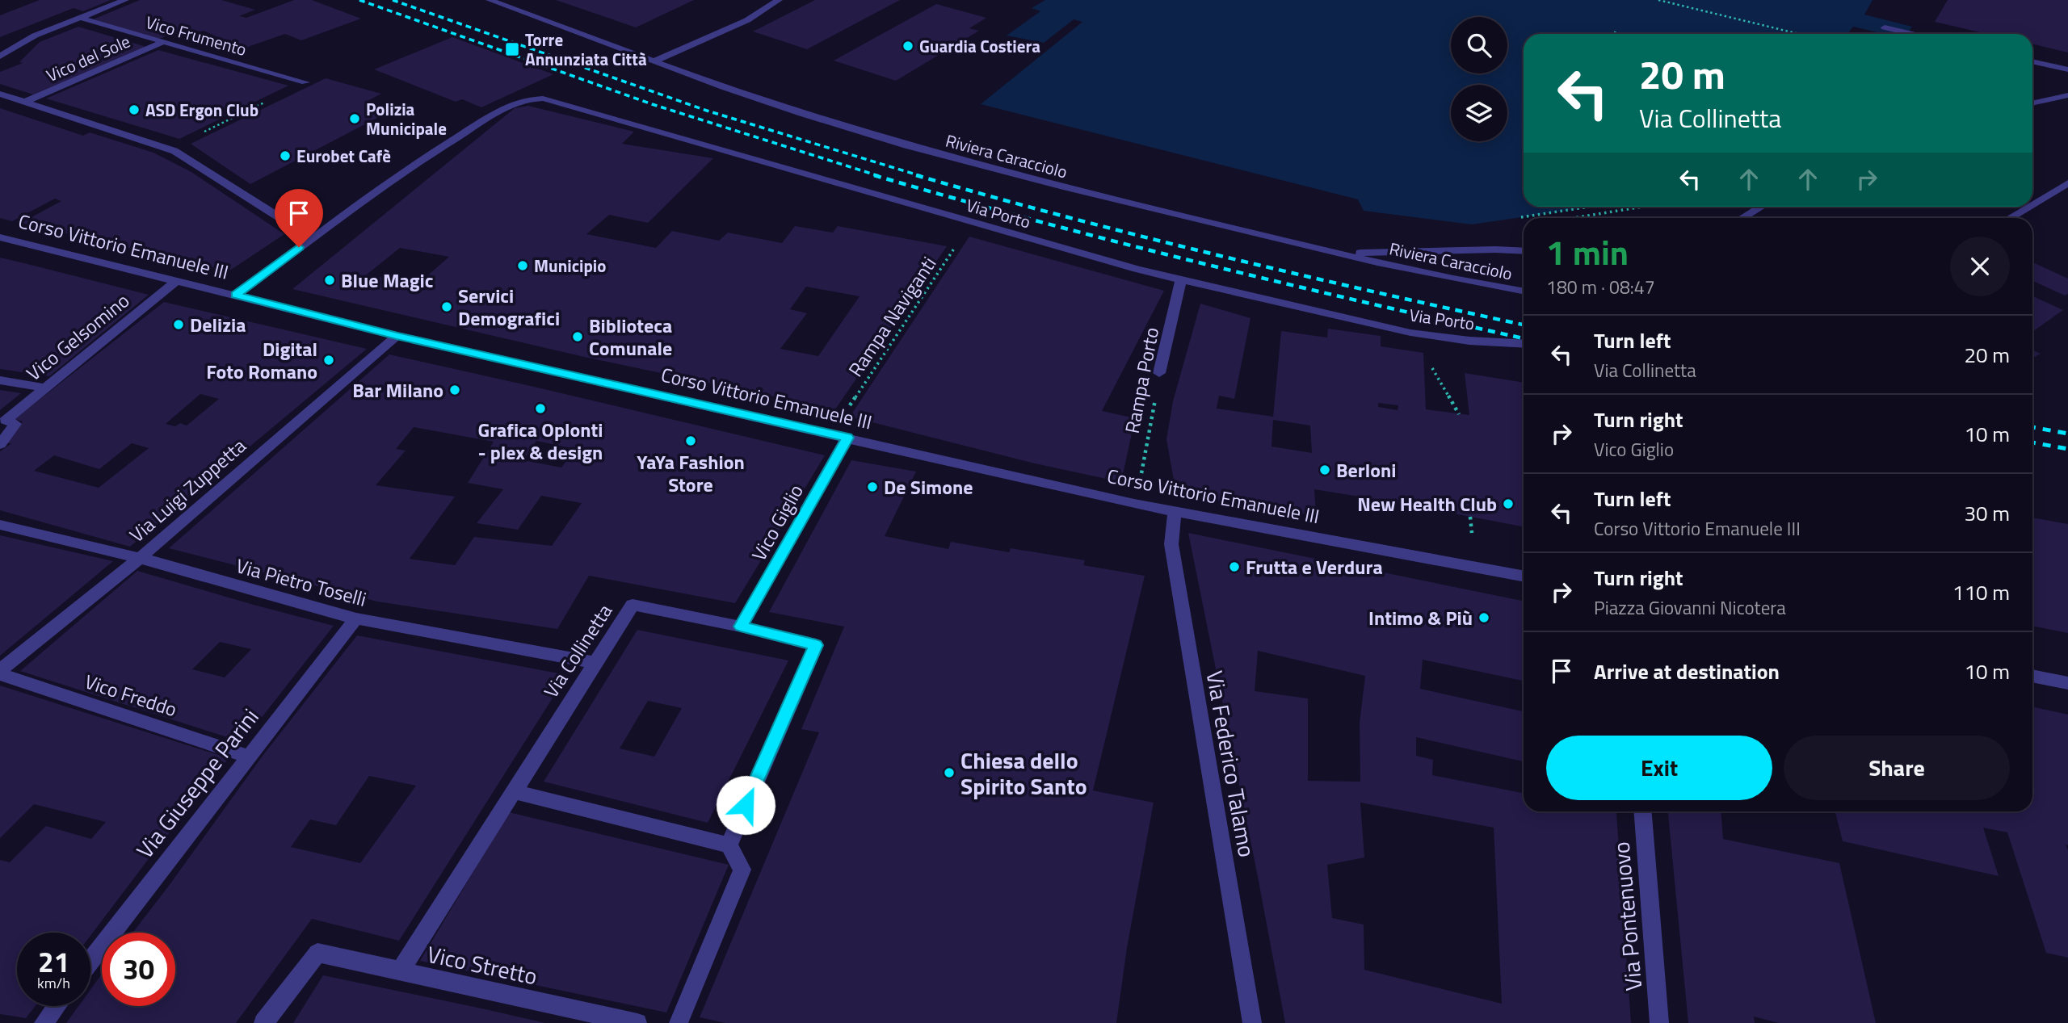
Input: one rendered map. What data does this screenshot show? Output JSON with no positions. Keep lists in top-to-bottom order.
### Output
{
  "streets": {
    "street": [
      "Vico Frumento",
      "Vico del Sole",
      "Riviera Caracciolo",
      "Via Porto",
      "Corso Vittorio Emanuele III",
      "Vico Gelsomino",
      "Rampa Porto",
      "Via Luigi Zuppetta",
      "Vico Giglio",
      "Via Pietro Toselli",
      "Via Collinetta",
      "Vico Freddo",
      "Via Federico Talamo",
      "Via Giuseppe Parini",
      "Via Pontenuovo",
      "Vico Stretto"
    ],
    "path": ["Rampa Naviganti"]
  },
  "crossings": [
    ["Vico Frumento", "Vico del Sole"],
    ["Via Porto", "Corso Vittorio Emanuele III"],
    ["Via Porto", "Rampa Porto"],
    ["Corso Vittorio Emanuele III", "Vico Gelsomino"],
    ["Corso Vittorio Emanuele III", "Via Luigi Zuppetta"],
    ["Corso Vittorio Emanuele III", "Vico Giglio"],
    ["Corso Vittorio Emanuele III", "Via Federico Talamo"],
    ["Via Luigi Zuppetta", "Via Pietro Toselli"],
    ["Via Luigi Zuppetta", "Vico Freddo"],
    ["Vico Giglio", "Via Collinetta"],
    ["Via Pietro Toselli", "Via Collinetta"],
    ["Via Pietro Toselli", "Via Giuseppe Parini"],
    ["Via Collinetta", "Vico Stretto"],
    ["Vico Freddo", "Via Giuseppe Parini"]
  ],
  "places": {
    "other": [
      "Guardia Costiera",
      "ASD Ergon Club",
      "Polizia Municipale",
      "Eurobet Cafè",
      "Municipio",
      "Blue Magic",
      "Servici Demografici",
      "Delizia",
      "Biblioteca Comunale",
      "Digital Foto Romano",
      "Bar Milano",
      "Grafica Oplonti - plex & design",
      "YaYa Fashion Store",
      "Berloni",
      "De Simone",
      "New Health Club",
      "Frutta e Verdura",
      "Intimo & Più",
      "Chiesa dello Spirito Santo"
    ],
    "transit": ["Torre Annunziata Città"]
  },
  "page": {
    "turn": ["20 m", "Via Collinetta"],
    "heading": ["1 min", "180 m · 08:47"],
    "list": [
      {
        "name": "Turn left",
        "note": "Via Collinetta",
        "value": "20 m"
      },
      {
        "name": "Turn right",
        "note": "Vico Giglio",
        "value": "10 m"
      },
      {
        "name": "Turn left",
        "note": "Corso Vittorio Emanuele III",
        "value": "30 m"
      },
      {
        "name": "Turn right",
        "note": "Piazza Giovanni Nicotera",
        "value": "110 m"
      },
      {
        "name": "Arrive at destination",
        "value": "10 m"
      }
    ],
    "buttons": ["Exit", "Share"],
    "speed": "21 km/h",
    "limit": "30"
  }
}
